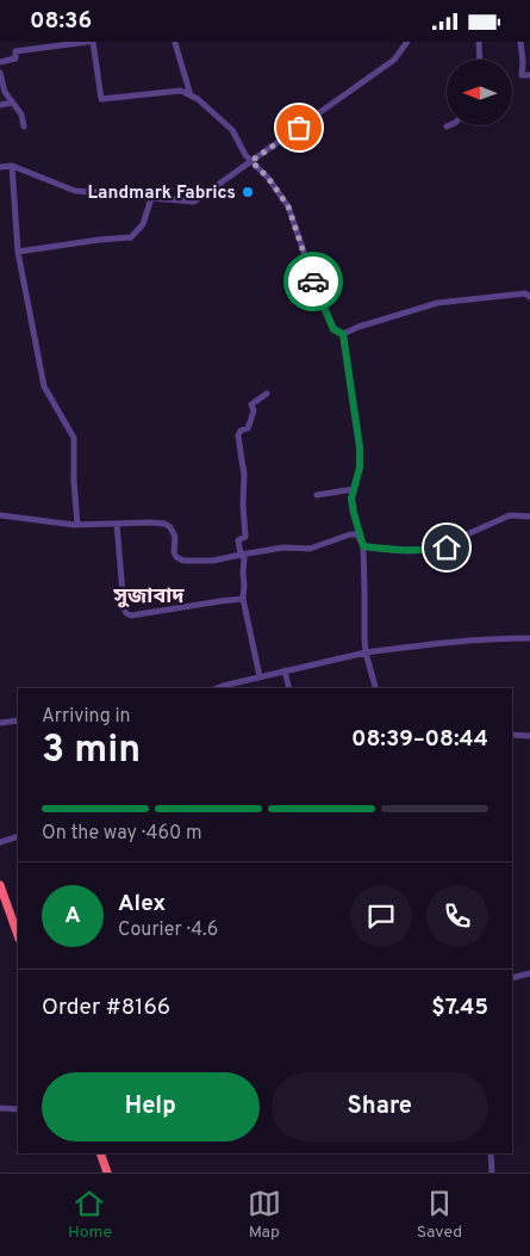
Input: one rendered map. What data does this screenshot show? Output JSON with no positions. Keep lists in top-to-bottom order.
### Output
{
  "districts": ["সুজাবাদ"],
  "places": ["Landmark Fabrics"],
  "north": "left",
  "page": {
    "status": "08:36",
    "heading": ["3 min", "Arriving in", "08:39–08:44"],
    "panel": [
      "Alex",
      "Courier · 4.6",
      "Order #8166",
      "$7.45"
    ],
    "bar": "On the way · 460 m",
    "round": "A",
    "buttons": ["Help", "Share"],
    "tabs": ["Home", "Map", "Saved"]
  }
}
